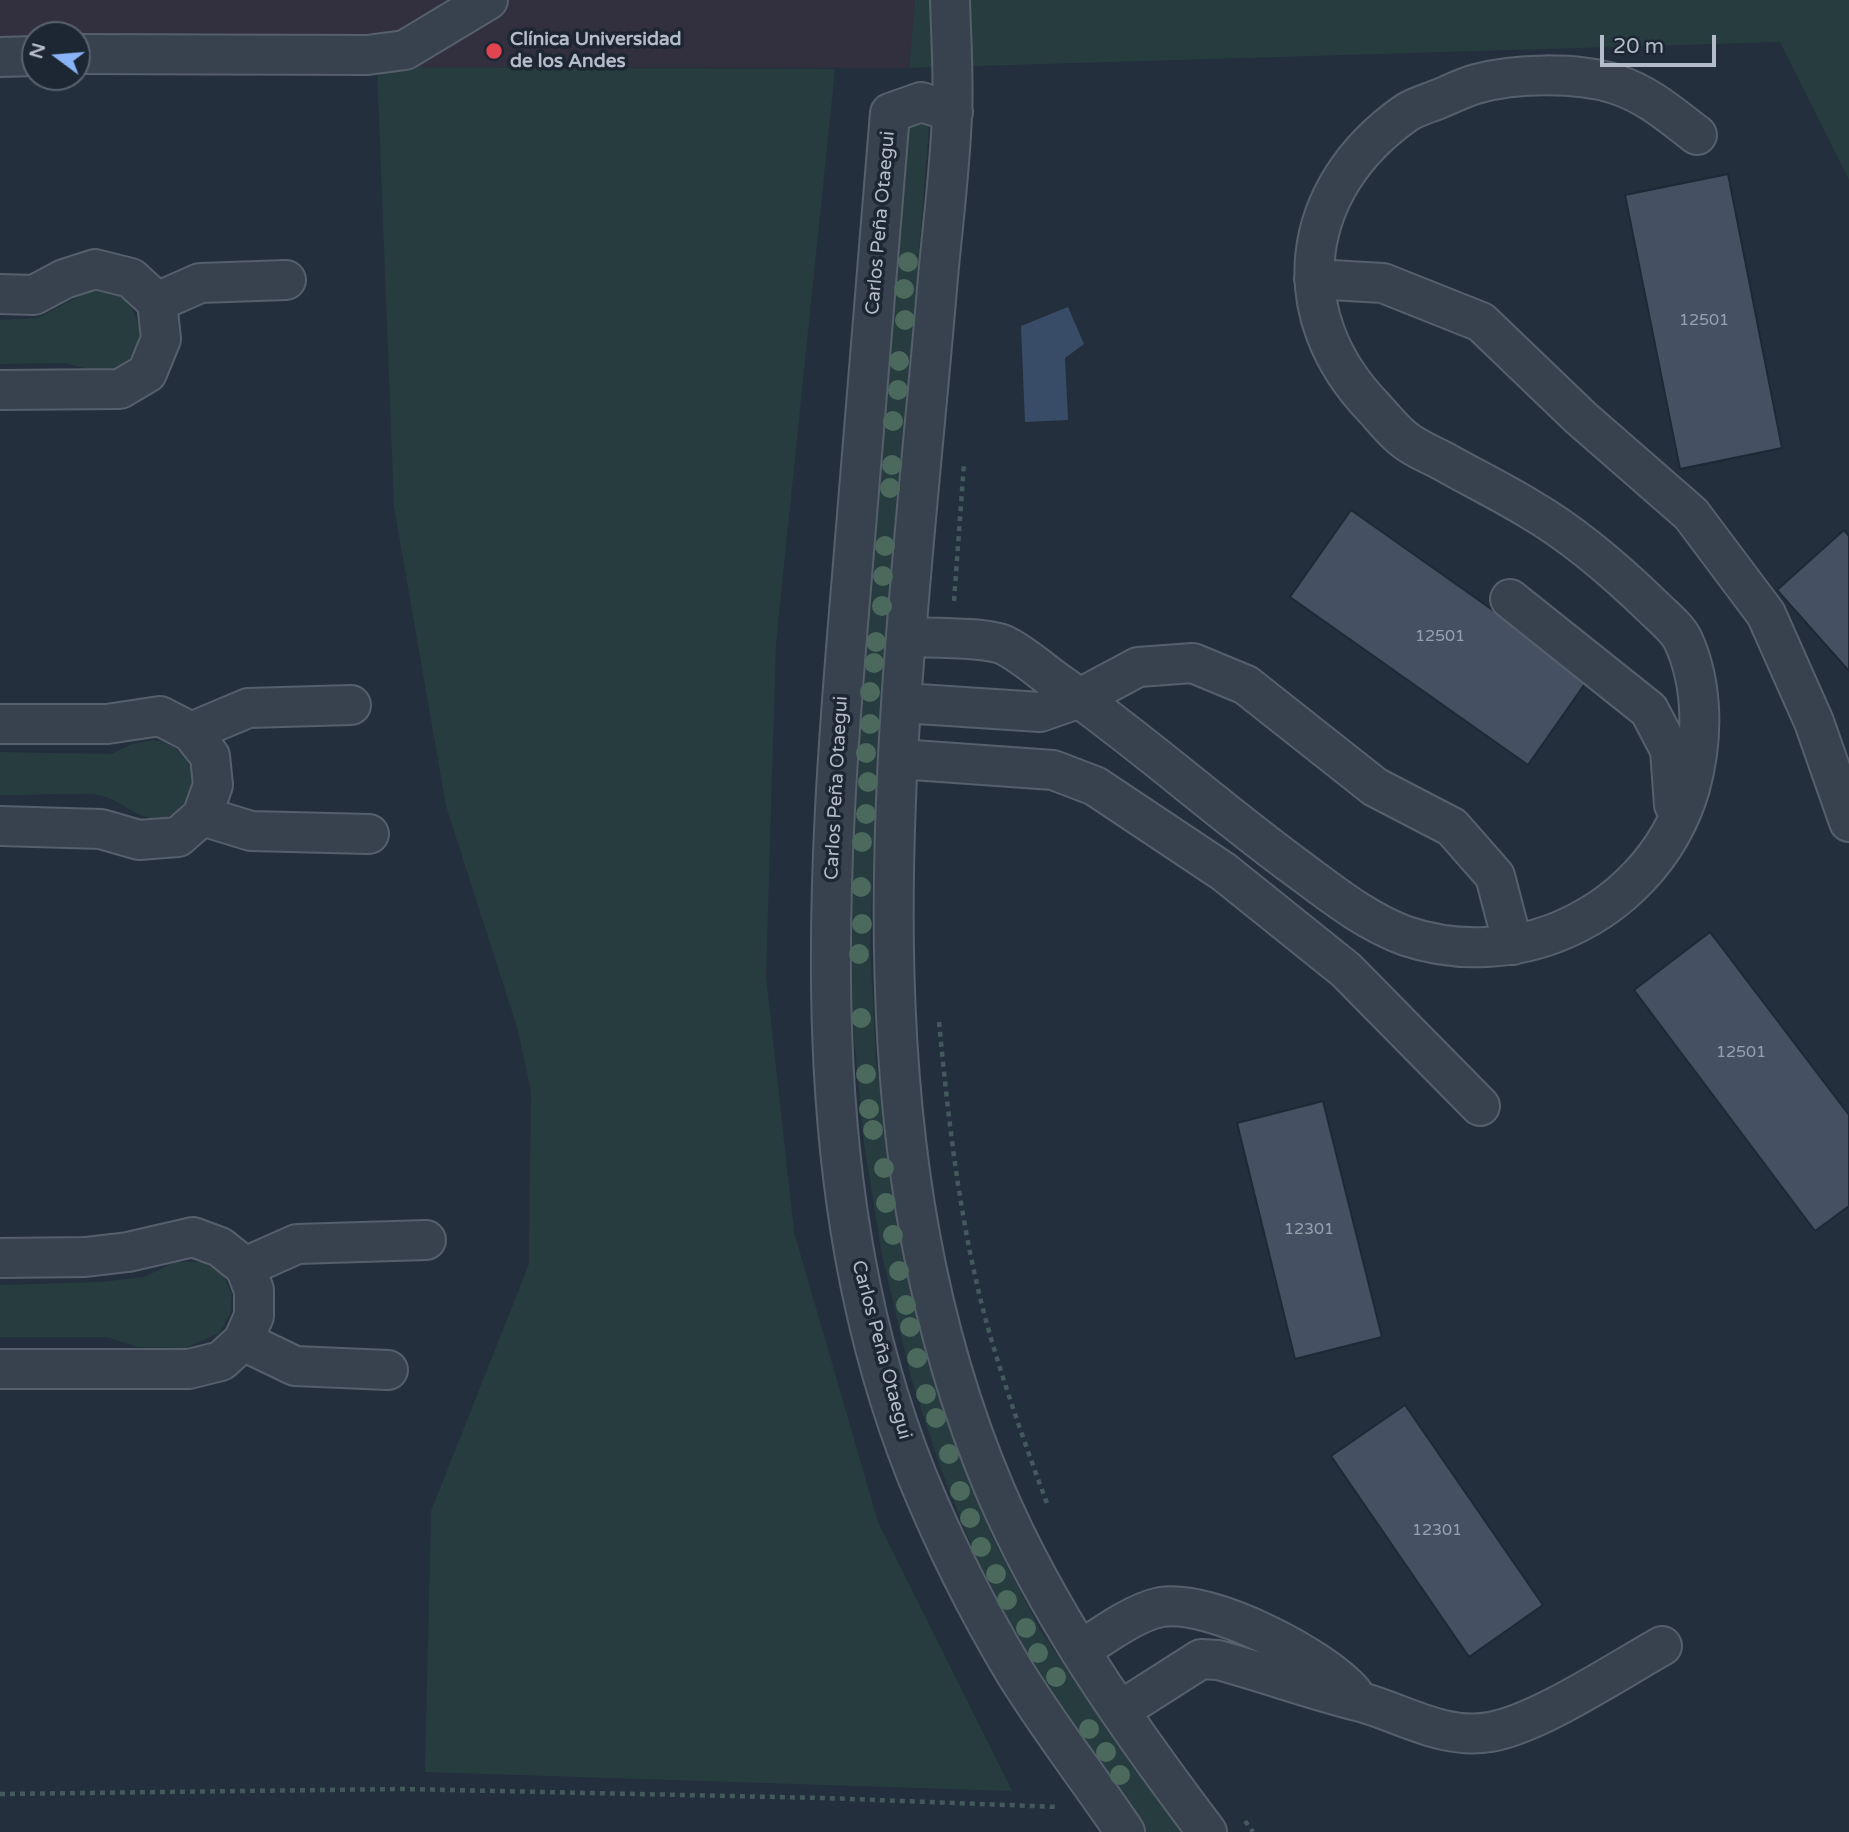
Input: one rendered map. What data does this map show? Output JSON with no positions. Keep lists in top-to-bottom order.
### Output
{
  "streets": {
    "street": ["Carlos Peña Otaegui"]
  },
  "places": ["Clínica Universidad de los Andes"],
  "house_numbers": [
    "12501",
    "12501",
    "12501",
    "12301",
    "12301"
  ],
  "scale_bar": "20 m",
  "north": "left"
}
